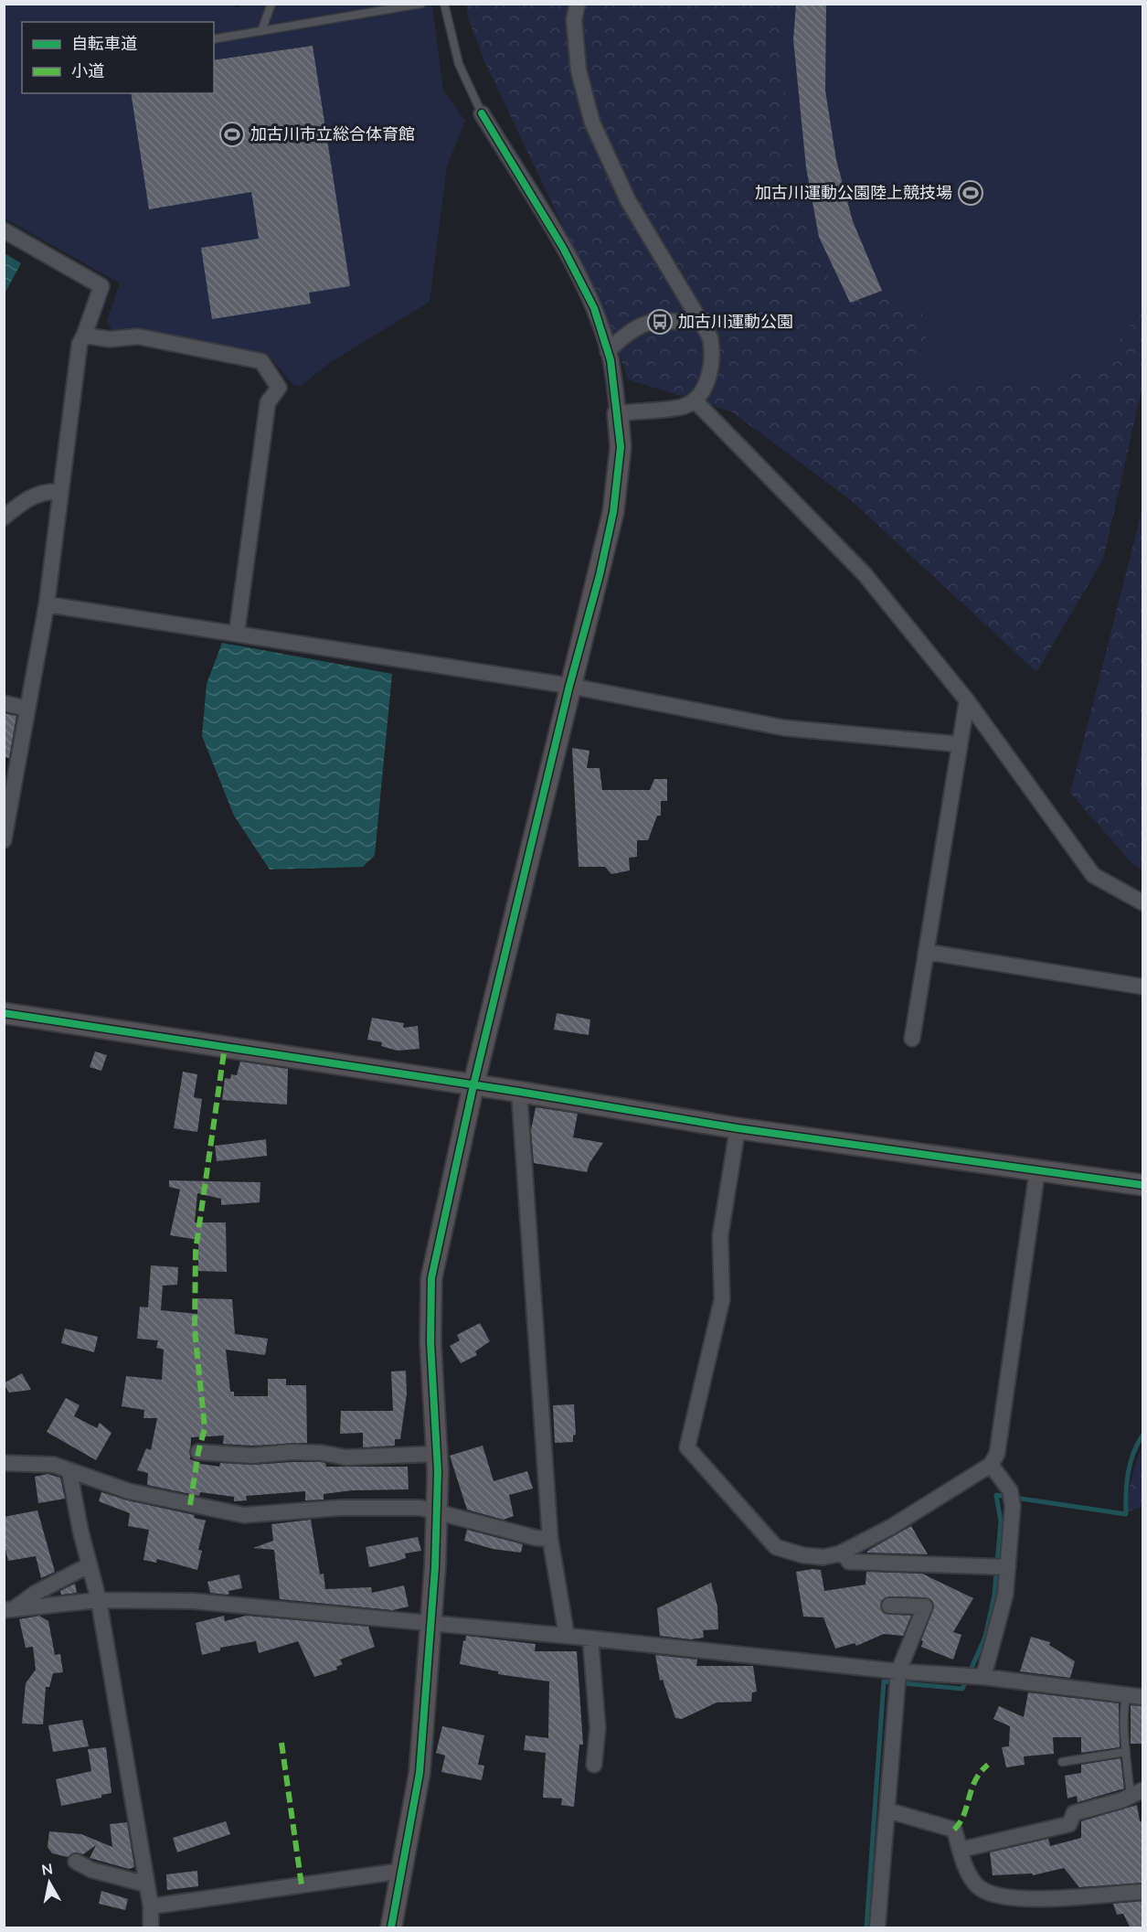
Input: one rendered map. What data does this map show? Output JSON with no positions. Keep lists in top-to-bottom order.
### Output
{
  "places": {
    "sports": ["加古川市立総合体育館", "加古川運動公園陸上競技場"],
    "bus stop": ["加古川運動公園"]
  },
  "legend": ["自転車道", "小道"],
  "north": "top"
}
